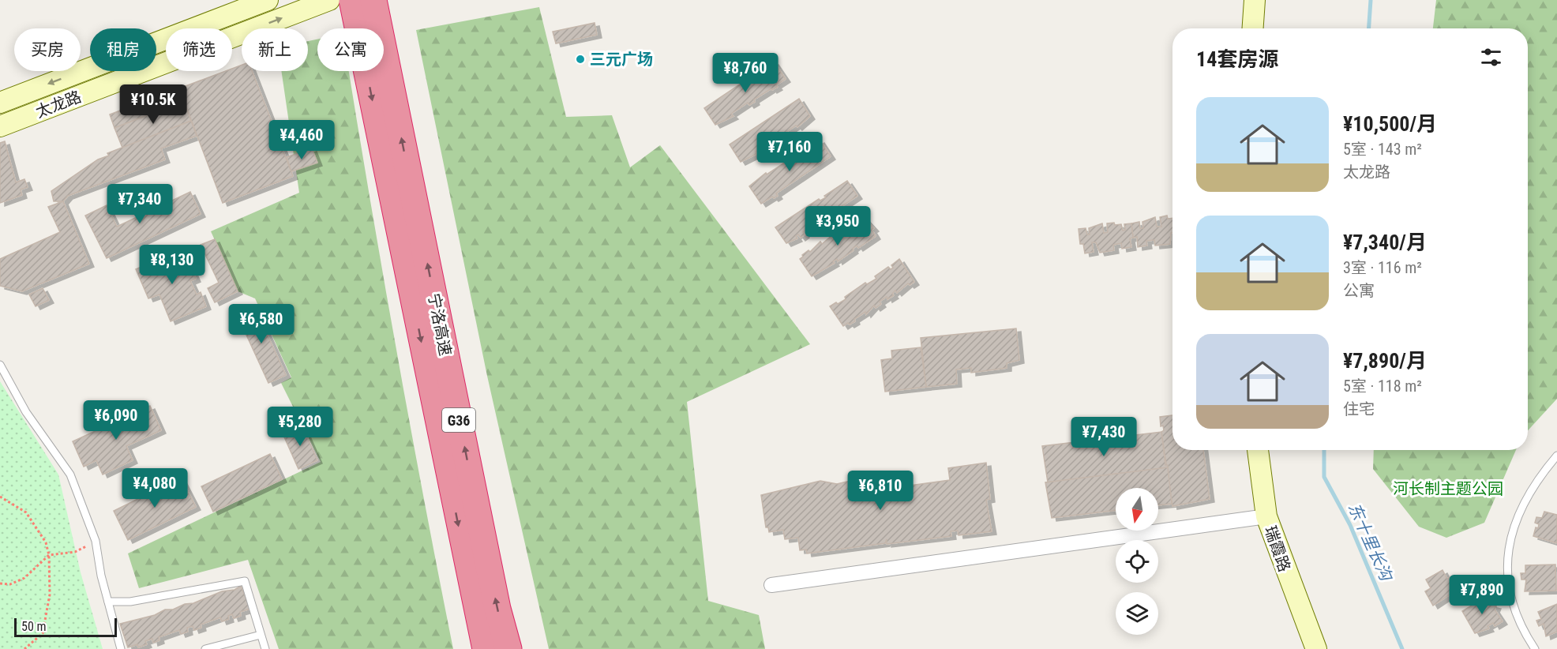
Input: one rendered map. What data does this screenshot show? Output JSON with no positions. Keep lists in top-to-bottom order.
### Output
{
  "streets": {
    "highway": ["宁洛高速", "G36"],
    "main road": ["太龙路", "瑞霞路"]
  },
  "water": ["东十里长沟"],
  "parks": ["河长制主题公园"],
  "places": ["三元广场"],
  "scale_bar": "50 m",
  "north": "bottom",
  "page": {
    "chip": [
      "买房",
      "租房",
      "筛选",
      "新上",
      "公寓"
    ],
    "heading": "14套房源",
    "price": [
      "¥8,760",
      "¥10.5K",
      "¥4,460",
      "¥7,160",
      "¥7,340",
      "¥3,950",
      "¥8,130",
      "¥6,580",
      "¥6,090",
      "¥5,280",
      "¥7,430",
      "¥4,080",
      "¥6,810",
      "¥7,890"
    ],
    "list": [
      {
        "name": "¥10,500/月",
        "note": "5室 · 143 m² · 太龙路"
      },
      {
        "name": "¥7,340/月",
        "note": "3室 · 116 m² · 公寓"
      },
      {
        "name": "¥7,890/月",
        "note": "5室 · 118 m² · 住宅"
      }
    ],
    "scale": "50 m"
  }
}
